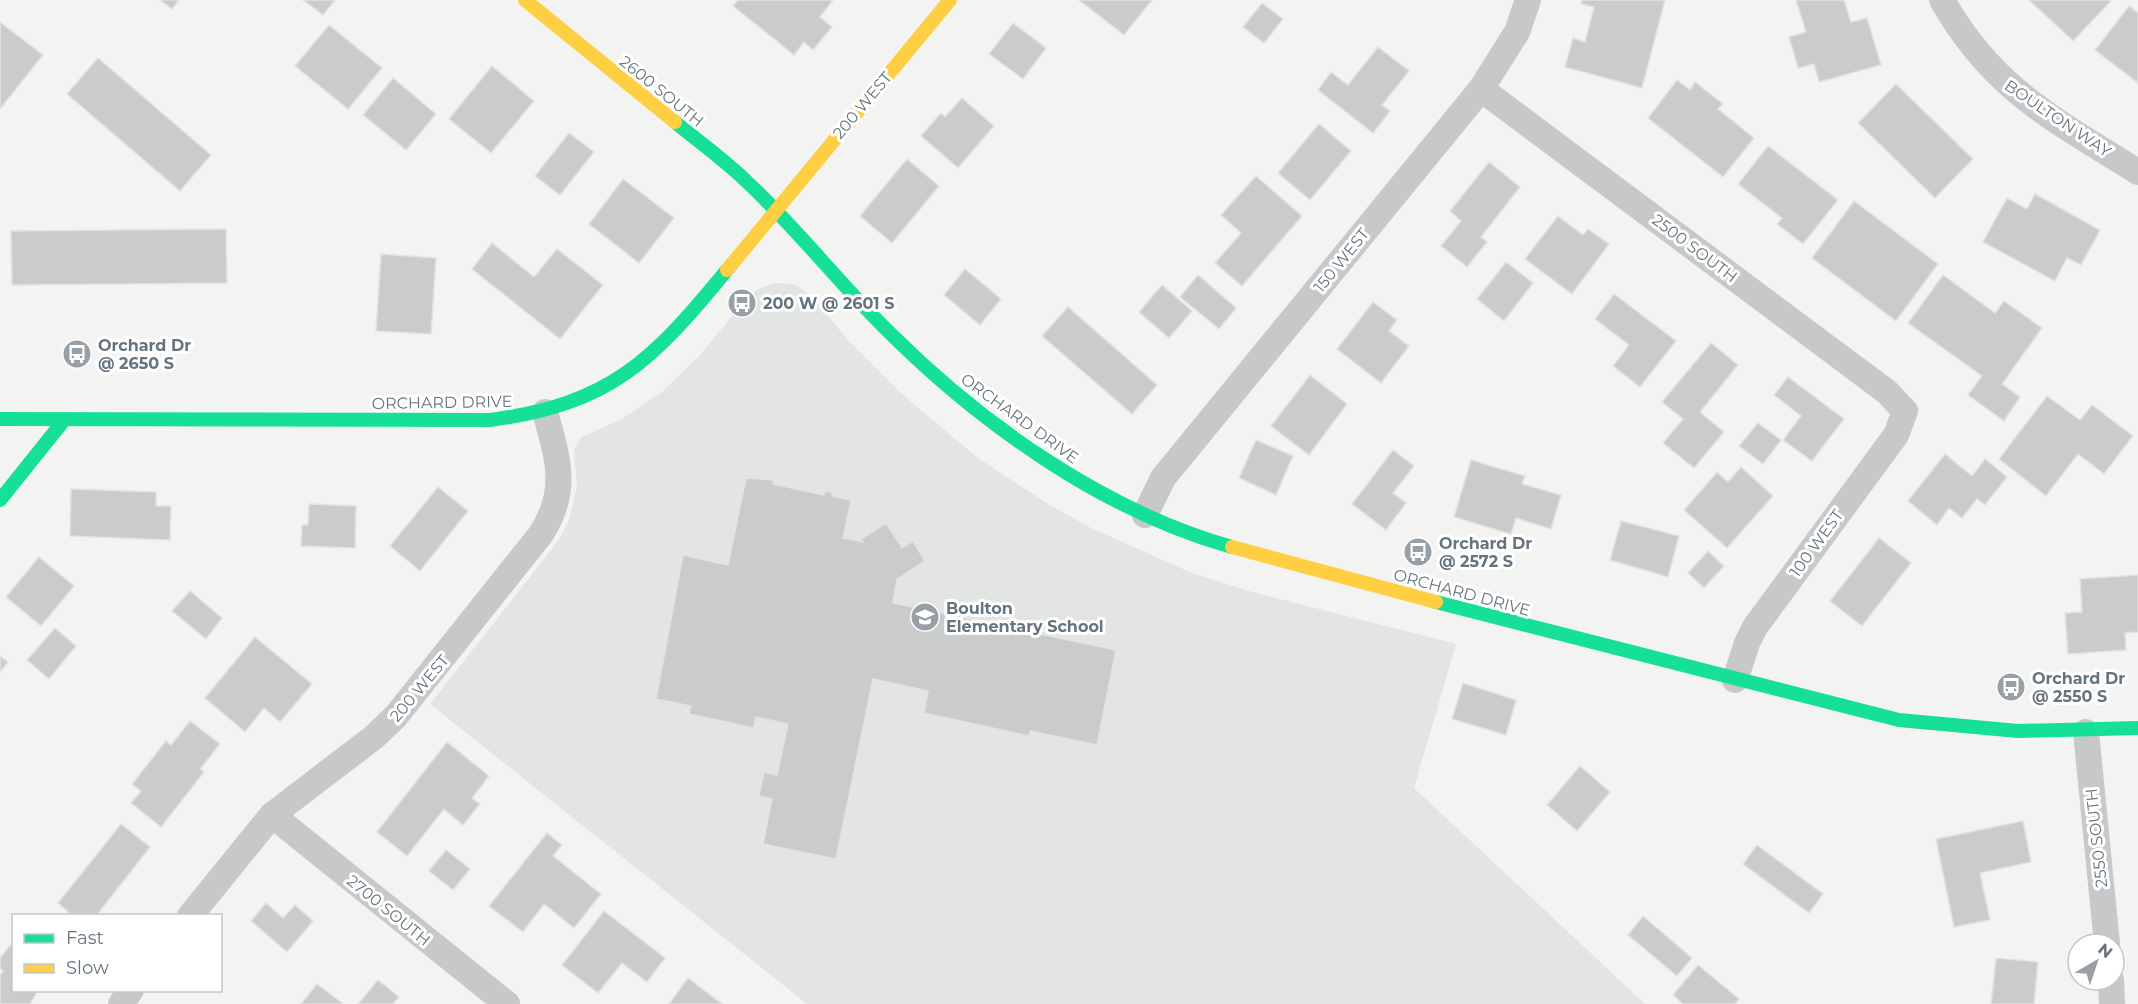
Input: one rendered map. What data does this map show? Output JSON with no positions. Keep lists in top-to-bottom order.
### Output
{
  "streets": {
    "main road": ["2600 SOUTH", "200 WEST", "ORCHARD DRIVE"],
    "street": [
      "BOULTON WAY",
      "2500 SOUTH",
      "150 WEST",
      "100 WEST",
      "2550 SOUTH",
      "2700 SOUTH"
    ]
  },
  "crossings": [
    ["2600 SOUTH", "200 WEST"],
    ["2600 SOUTH", "ORCHARD DRIVE"],
    ["200 WEST", "ORCHARD DRIVE"],
    ["200 WEST", "2700 SOUTH"],
    ["2500 SOUTH", "150 WEST"],
    ["2500 SOUTH", "100 WEST"],
    ["150 WEST", "ORCHARD DRIVE"],
    ["ORCHARD DRIVE", "100 WEST"],
    ["ORCHARD DRIVE", "2550 SOUTH"]
  ],
  "places": {
    "bus stop": [
      "200 W @ 2601 S",
      "Orchard Dr @ 2650 S",
      "Orchard Dr @ 2572 S",
      "Orchard Dr @ 2550 S"
    ],
    "school or university": ["Boulton Elementary School"]
  },
  "legend": ["Fast", "Slow"],
  "north": "top right"
}
